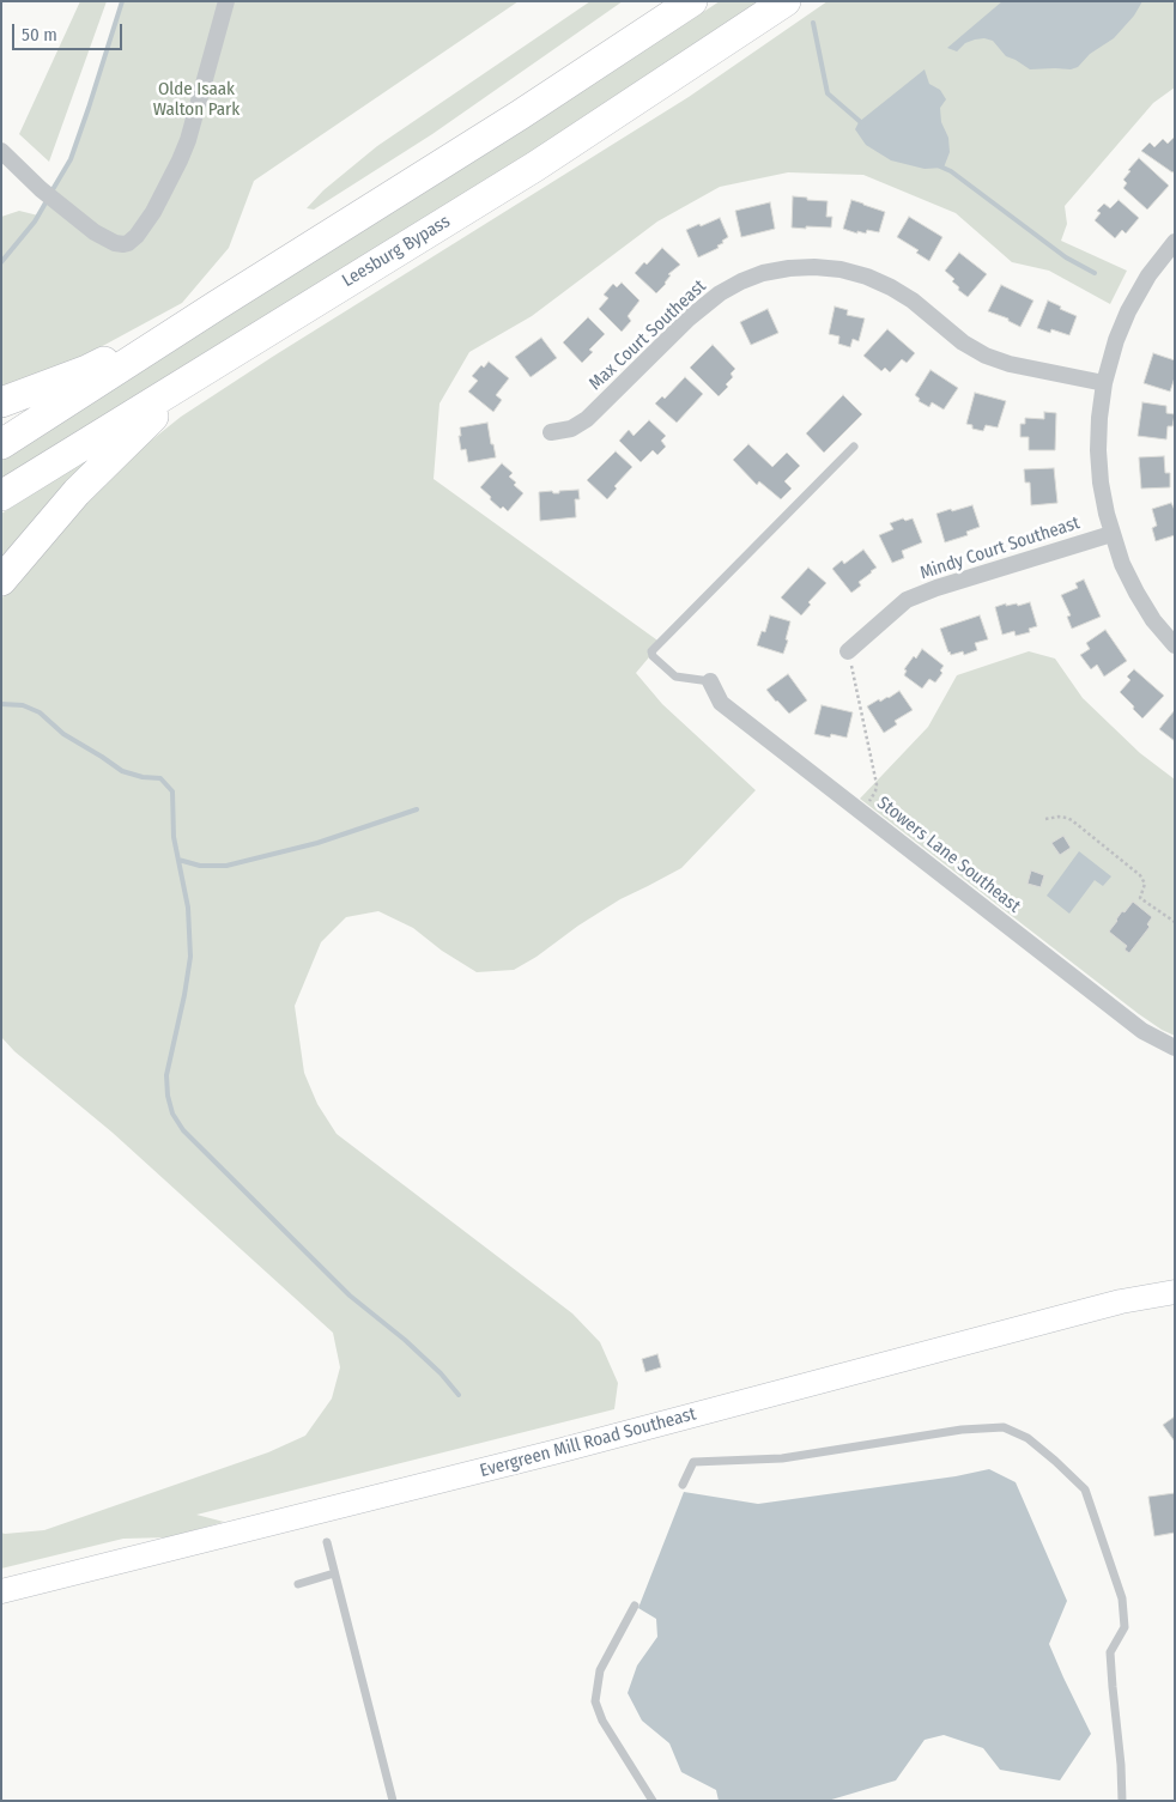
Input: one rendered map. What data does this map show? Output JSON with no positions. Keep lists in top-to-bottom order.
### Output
{
  "streets": {
    "highway": ["Leesburg Bypass"],
    "main road": ["Evergreen Mill Road Southeast"],
    "street": ["Max Court Southeast", "Mindy Court Southeast", "Stowers Lane Southeast"]
  },
  "parks": ["Olde Isaak Walton Park"],
  "scale_bar": "50 m"
}
